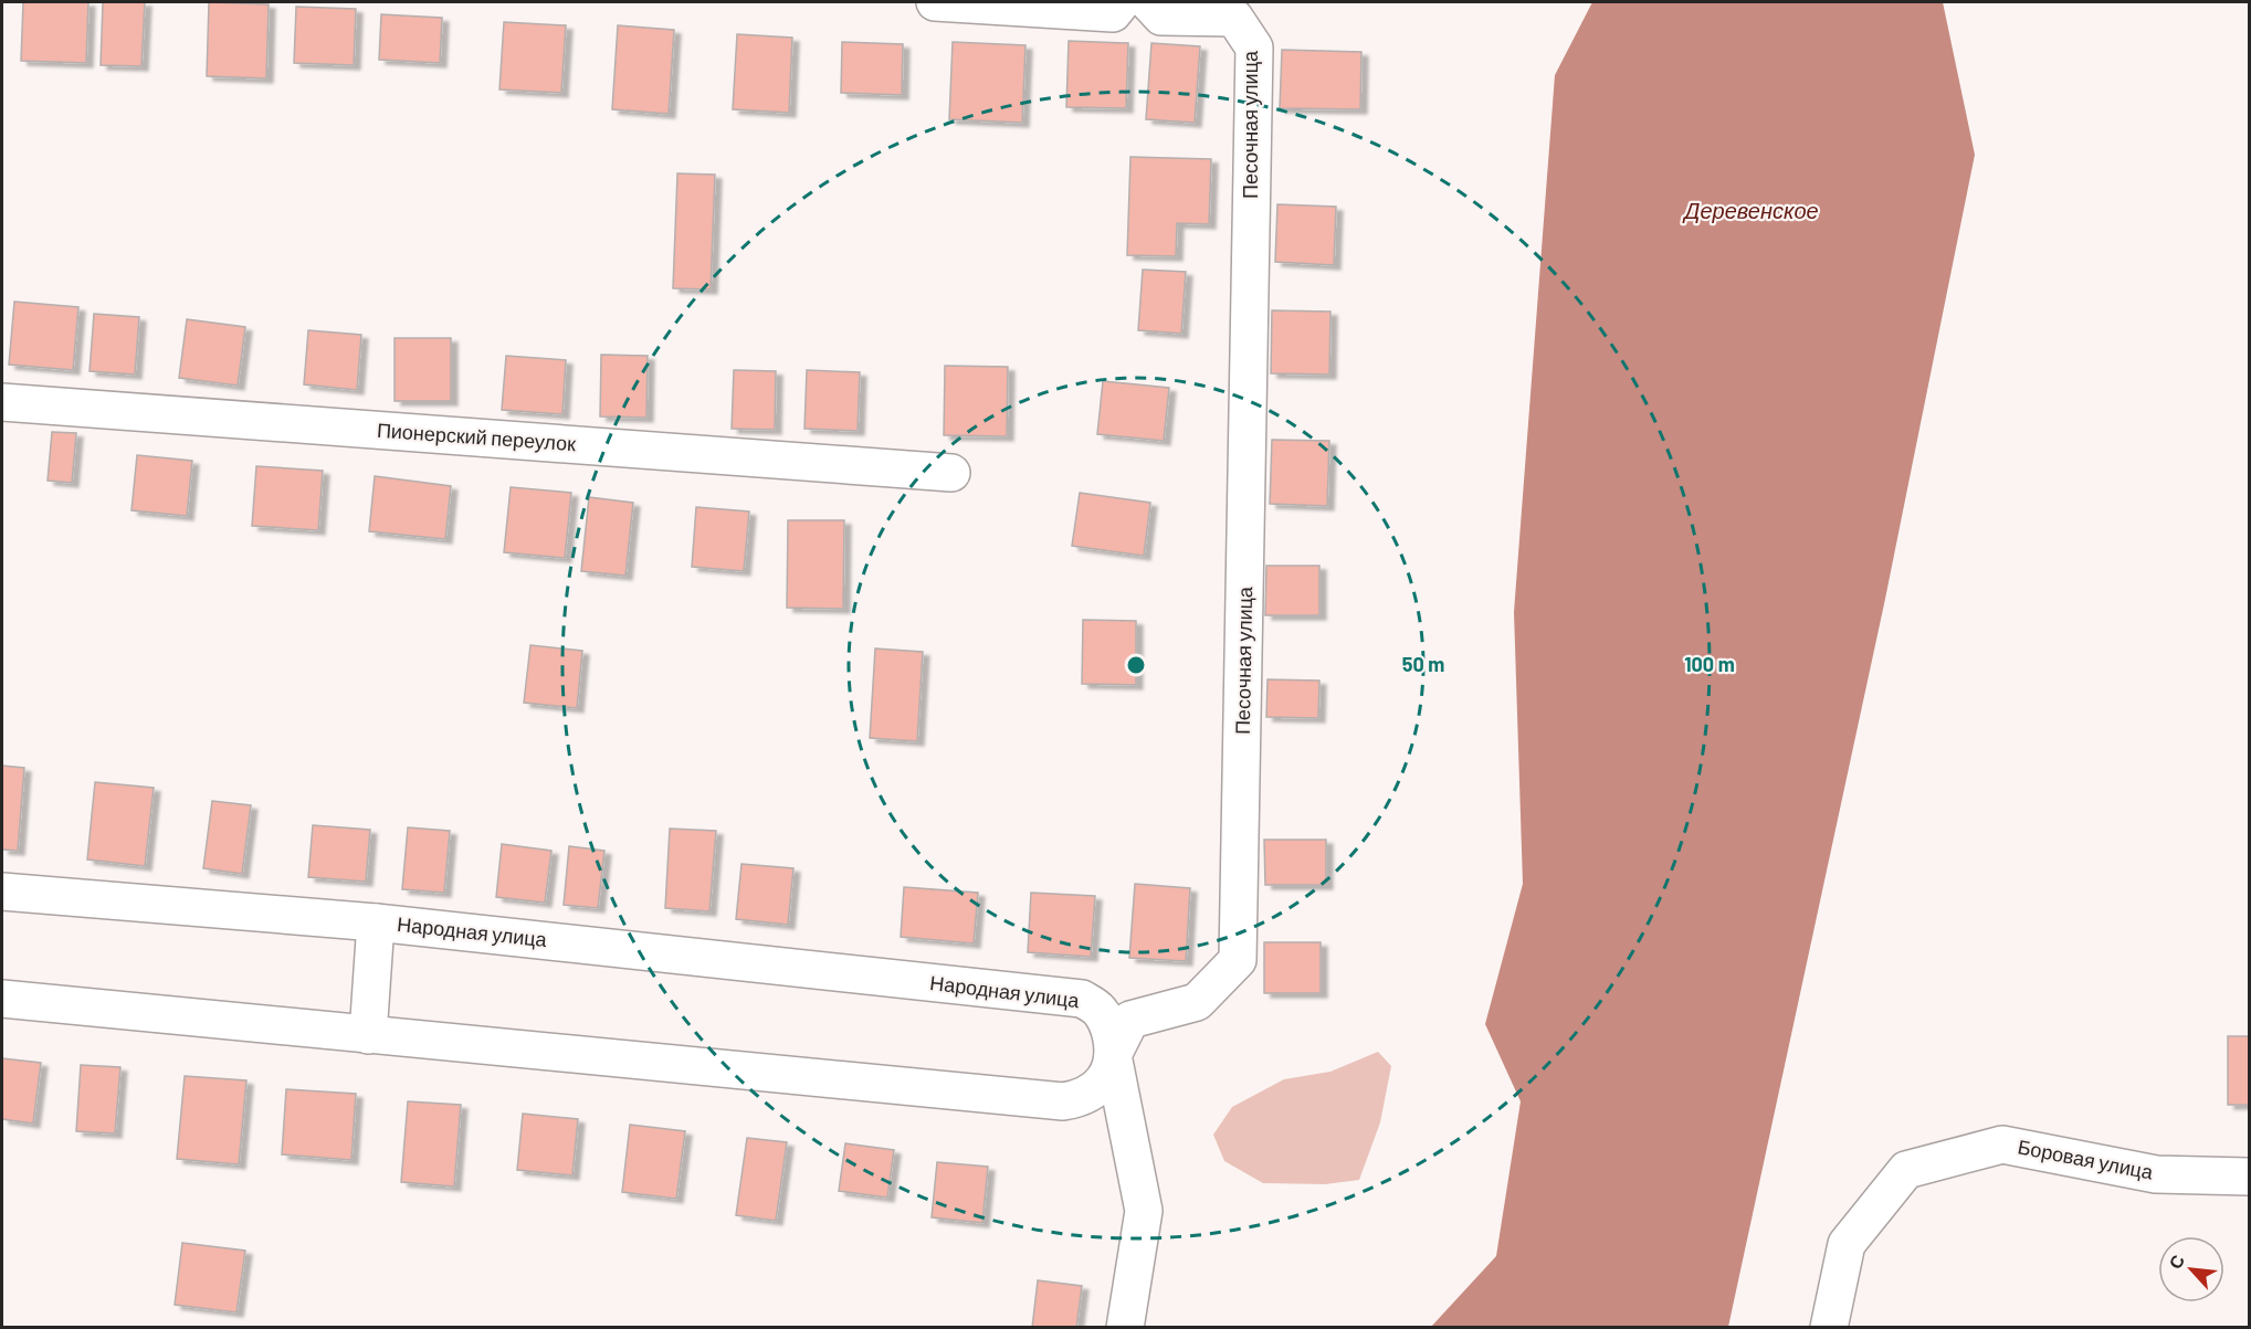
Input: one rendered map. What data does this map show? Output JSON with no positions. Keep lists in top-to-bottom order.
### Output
{
  "streets": {
    "street": [
      "Песочная улица",
      "Пионерский переулок",
      "Народная улица",
      "Боровая улица"
    ]
  },
  "crossings": [
    ["Песочная улица", "Народная улица"]
  ],
  "water": ["Деревенское"],
  "north": "top left",
  "rings": ["50 m", "100 m"]
}
